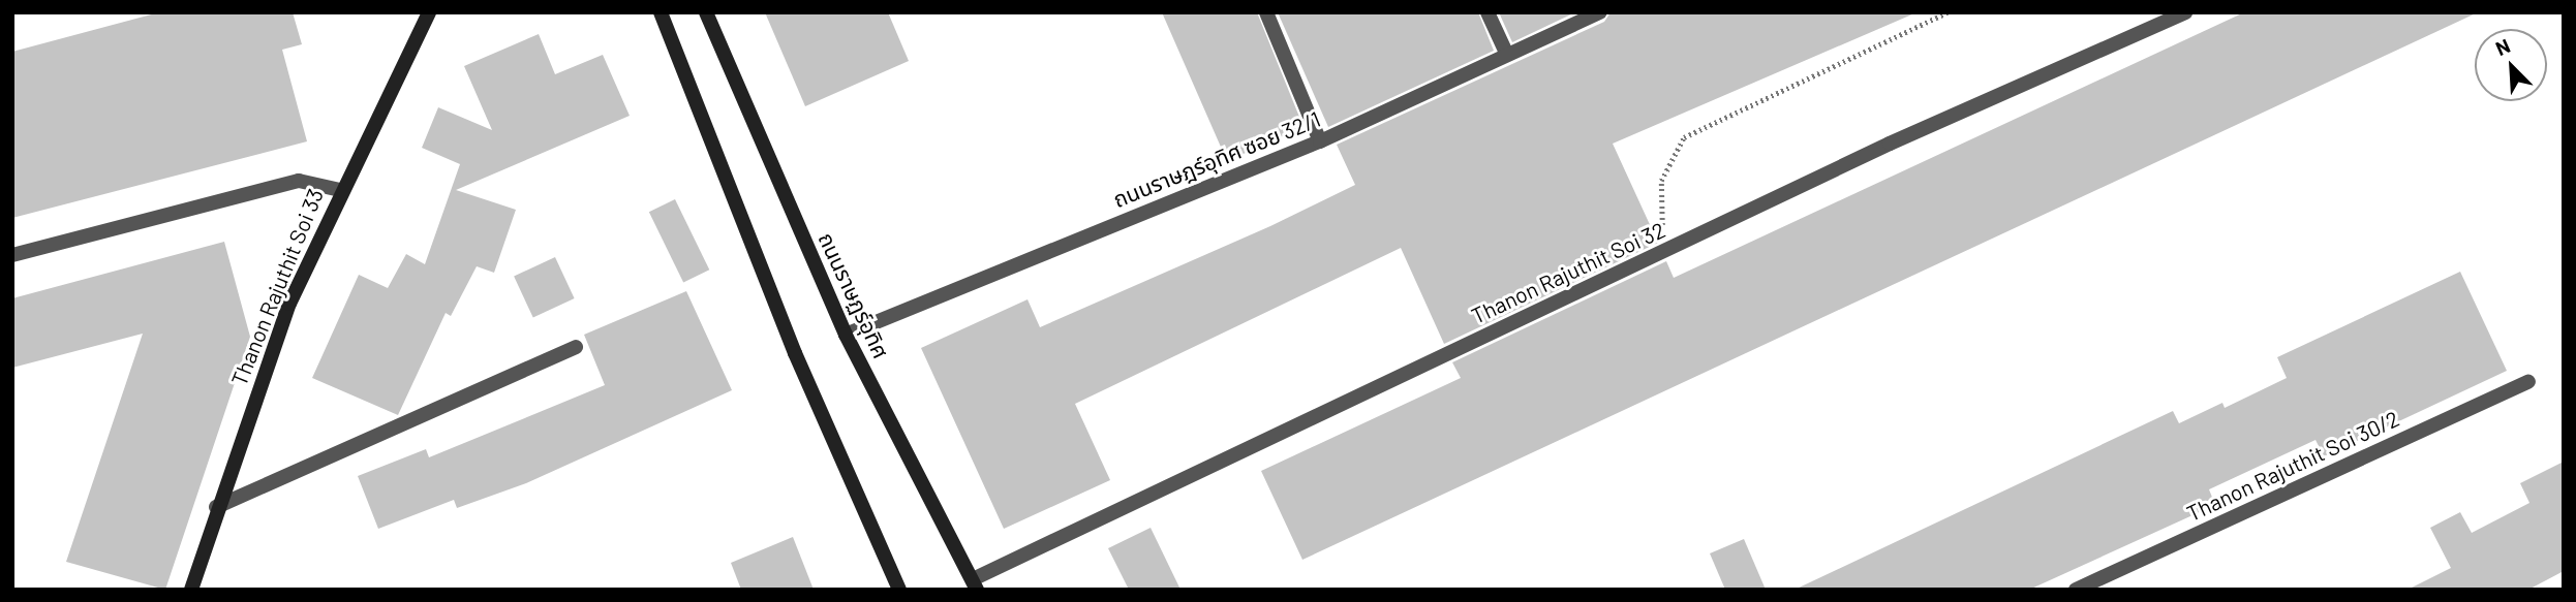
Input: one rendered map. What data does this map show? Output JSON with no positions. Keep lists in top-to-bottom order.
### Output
{
  "streets": {
    "street": [
      "ถนนราษฎร์อุทิศ ซอย 32/1",
      "Thanon Rajuthit Soi 32",
      "Thanon Rajuthit Soi 33",
      "ถนนราษฏร์อุทิศ",
      "Thanon Rajuthit Soi 30/2"
    ]
  },
  "crossings": [
    ["ถนนราษฎร์อุทิศ ซอย 32/1", "ถนนราษฏร์อุทิศ"],
    ["Thanon Rajuthit Soi 32", "ถนนราษฏร์อุทิศ"]
  ],
  "north": "top left"
}
